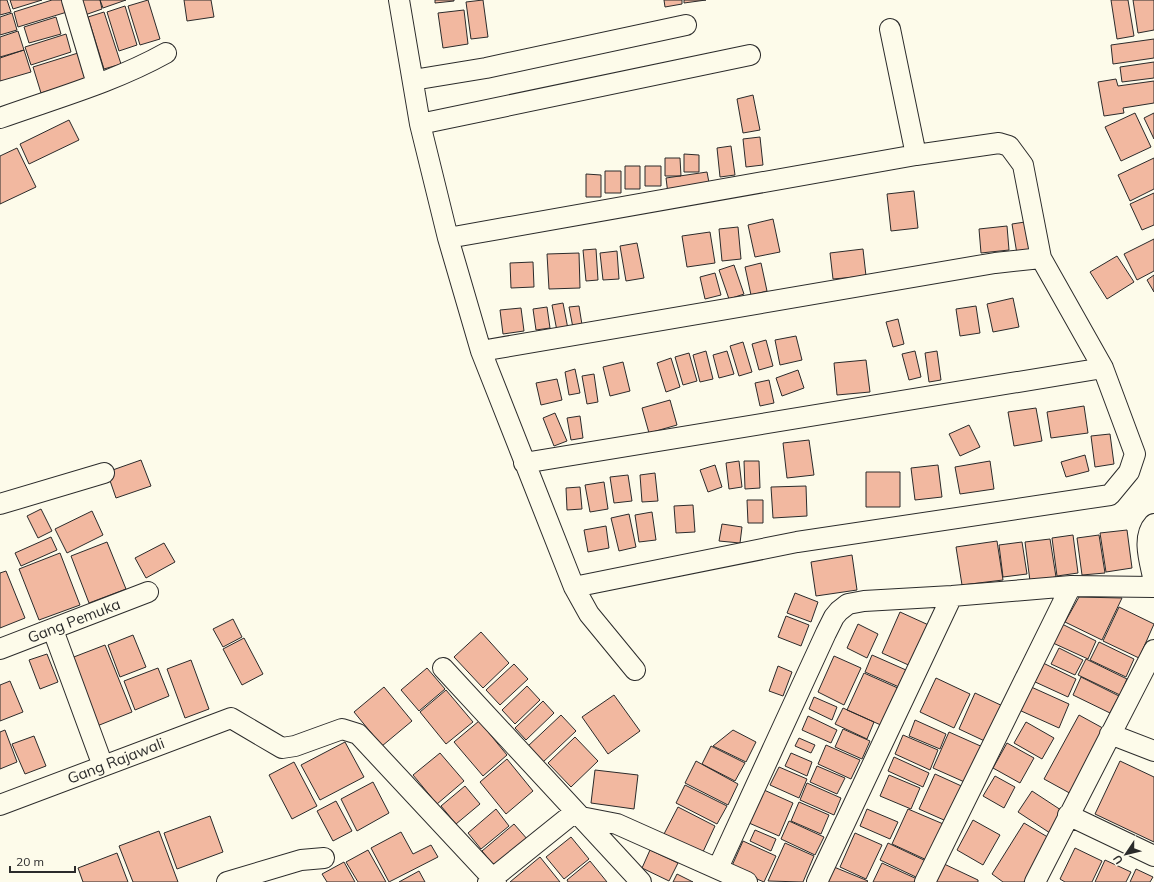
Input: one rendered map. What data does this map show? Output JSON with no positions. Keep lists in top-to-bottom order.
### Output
{
  "streets": {
    "street": ["Gang Pemuka", "Gang Rajawali"]
  },
  "scale_bar": "20 m",
  "north": "bottom left"
}
